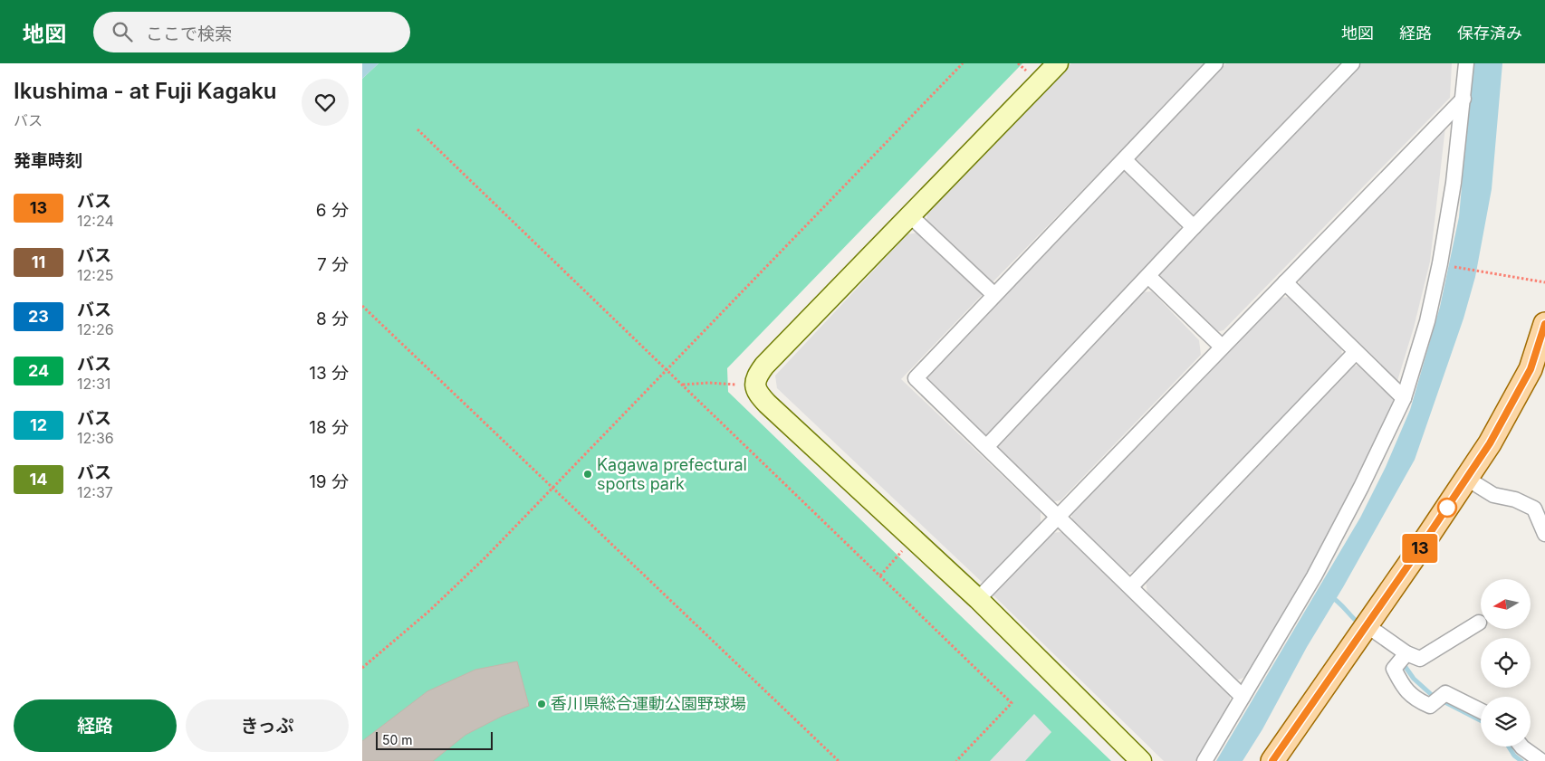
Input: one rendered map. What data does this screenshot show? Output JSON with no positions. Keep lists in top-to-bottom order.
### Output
{
  "places": ["Kagawa prefectural sports park", "香川県総合運動公園野球場"],
  "lines": ["bus line 13"],
  "scale_bar": "50 m",
  "north": "left",
  "page": {
    "header": "地図",
    "search": "ここで検索",
    "nav": ["地図", "経路", "保存済み"],
    "heading": [
      ["Ikushima - at Fuji Kagaku", "バス"],
      "発車時刻"
    ],
    "on_map": "13",
    "list": [
      {
        "mark": "13",
        "name": "バス",
        "note": "12:24",
        "value": "6 分"
      },
      {
        "mark": "11",
        "name": "バス",
        "note": "12:25",
        "value": "7 分"
      },
      {
        "mark": "23",
        "name": "バス",
        "note": "12:26",
        "value": "8 分"
      },
      {
        "mark": "24",
        "name": "バス",
        "note": "12:31",
        "value": "13 分"
      },
      {
        "mark": "12",
        "name": "バス",
        "note": "12:36",
        "value": "18 分"
      },
      {
        "mark": "14",
        "name": "バス",
        "note": "12:37",
        "value": "19 分"
      }
    ],
    "buttons": ["経路", "きっぷ"],
    "scale": "50 m"
  }
}
